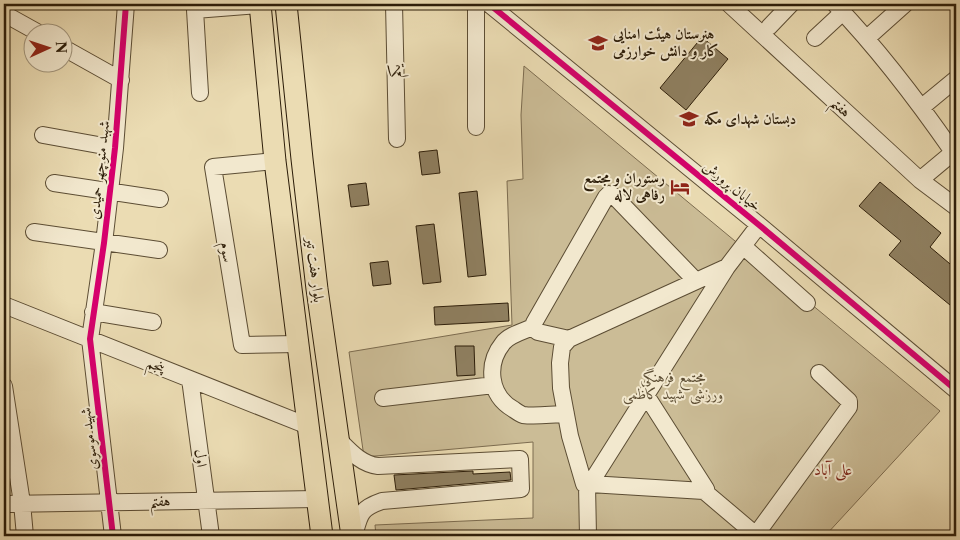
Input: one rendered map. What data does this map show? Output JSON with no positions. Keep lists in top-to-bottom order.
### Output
{
  "streets": {
    "main road": ["بلوار هفت تیر"],
    "street": [
      "یکم",
      "هفتم",
      "شهبد منوچهر حمیدی",
      "خیابان پرورش",
      "سوم",
      "پنجم",
      "شهید موسوی",
      "اول"
    ]
  },
  "crossings": [
    ["هفتم", "بلوار هفت تیر"],
    ["هفتم", "شهید موسوی"],
    ["هفتم", "اول"],
    ["شهبد منوچهر حمیدی", "پنجم"],
    ["شهبد منوچهر حمیدی", "شهید موسوی"],
    ["سوم", "بلوار هفت تیر"],
    ["بلوار هفت تیر", "پنجم"],
    ["پنجم", "شهید موسوی"],
    ["پنجم", "اول"]
  ],
  "districts": ["علی آباد"],
  "parks": ["مجتمع فرهنگی ورزشی شهید کاظمی"],
  "places": {
    "school or university": ["هنرستان هیئت امنایی کار و دانش خوارزمی", "دبستان شهدای مکه"],
    "hotel": ["رستوران و مجتمع رفاهی لاله"]
  },
  "north": "right"
}
